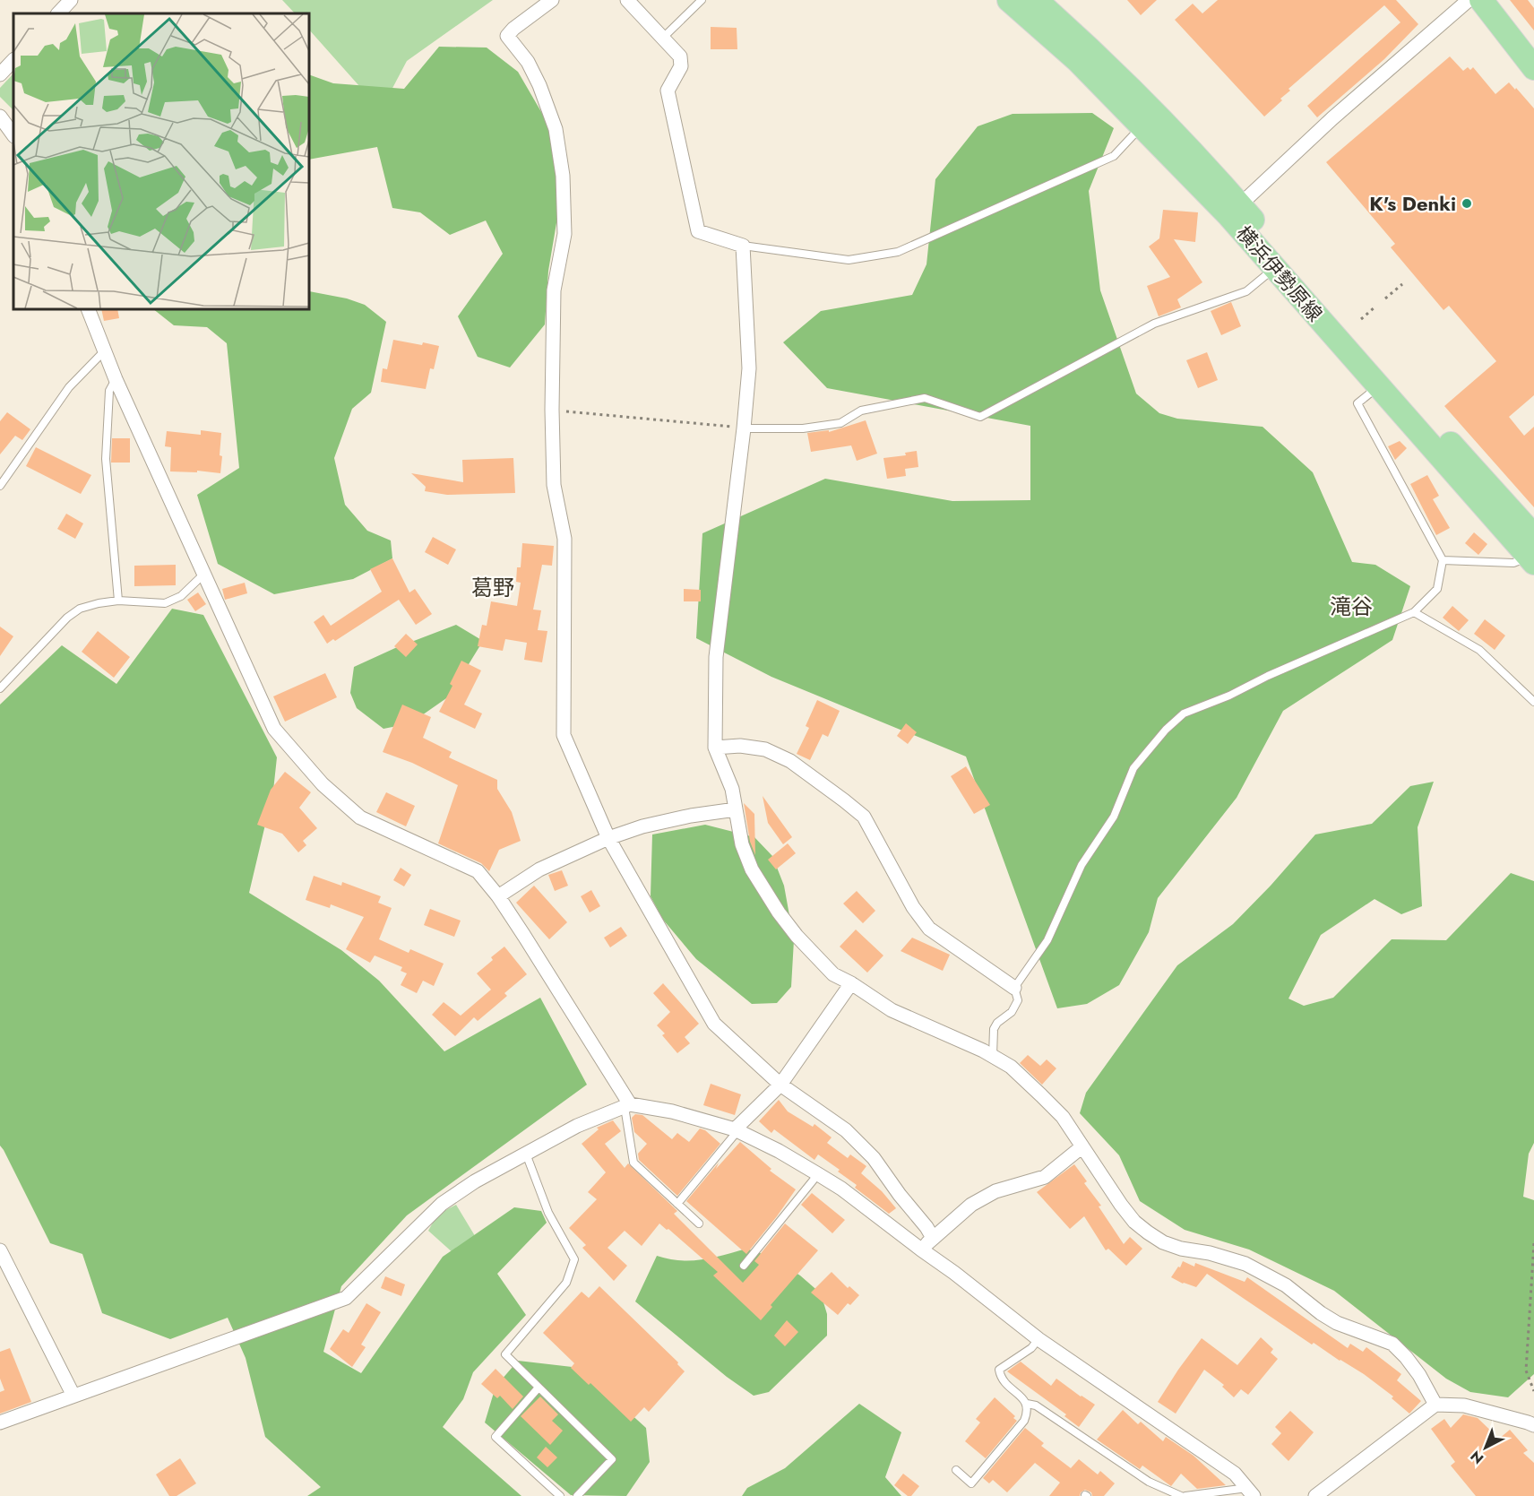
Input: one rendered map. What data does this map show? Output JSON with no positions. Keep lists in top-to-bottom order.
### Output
{
  "streets": {
    "main road": ["横浜伊勢原線"]
  },
  "districts": ["葛野", "滝谷"],
  "places": ["K's Denki"],
  "north": "bottom left"
}
